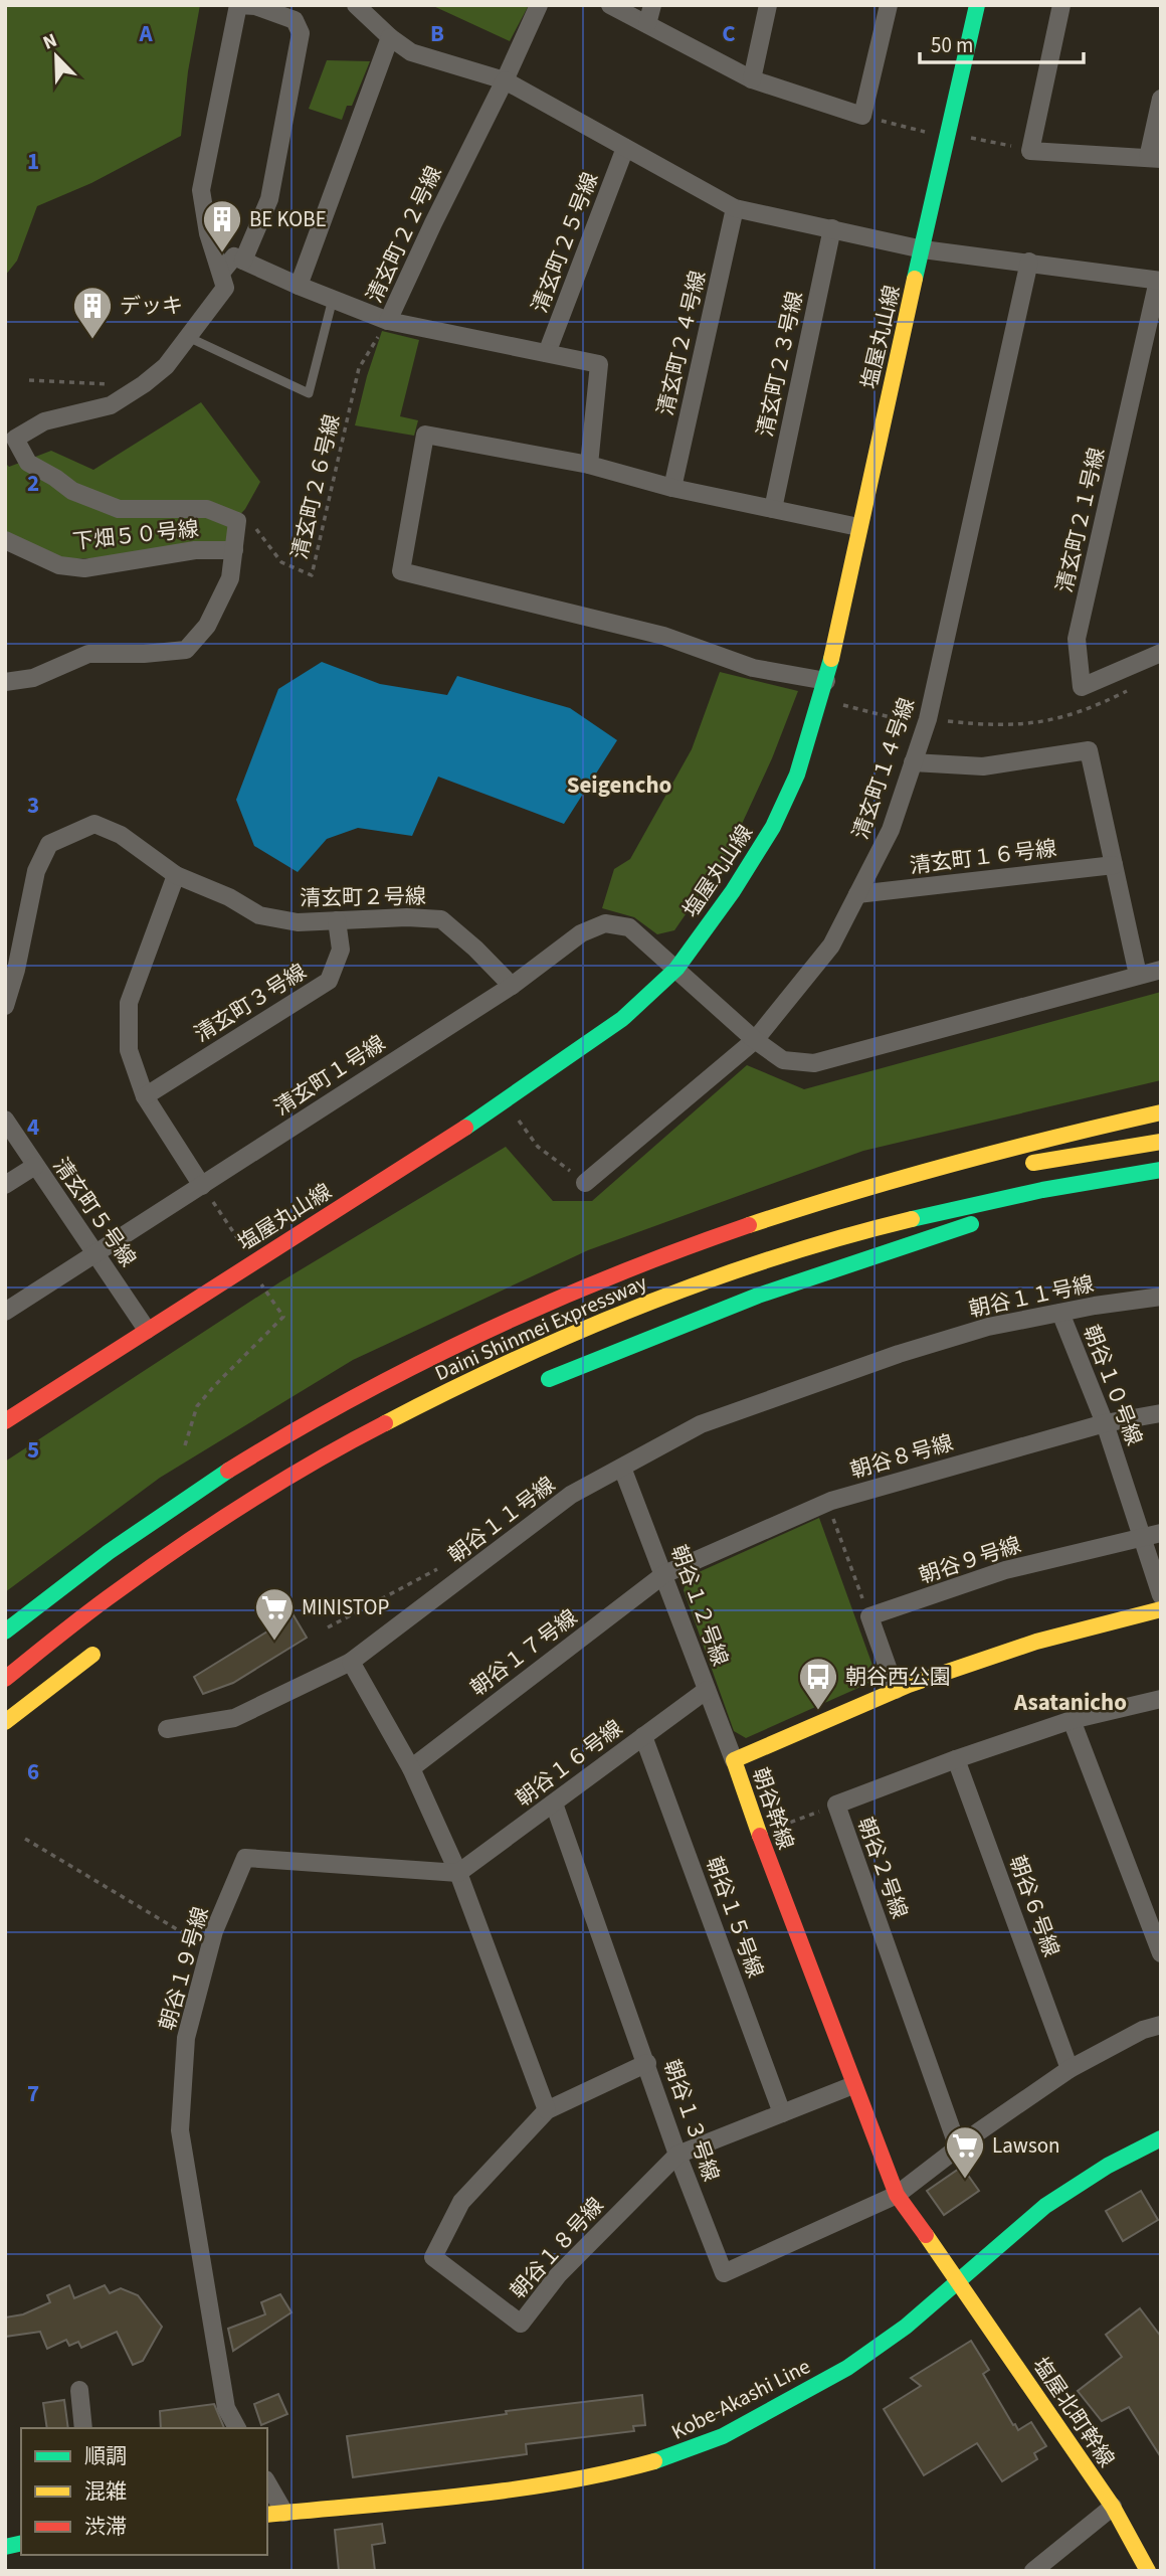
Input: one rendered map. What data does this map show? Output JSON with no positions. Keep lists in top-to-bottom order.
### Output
{
  "streets": {
    "main road": [
      "塩屋丸山線",
      "Daini Shinmei Expressway",
      "朝谷幹線",
      "Kobe-Akashi Line",
      "塩屋北町幹線"
    ],
    "street": [
      "清玄町２２号線",
      "清玄町２５号線",
      "清玄町２４号線",
      "清玄町２３号線",
      "清玄町２１号線",
      "下畑５０号線",
      "清玄町１４号線",
      "清玄町１６号線",
      "清玄町２号線",
      "清玄町３号線",
      "清玄町１号線",
      "清玄町５号線",
      "朝谷１１号線",
      "朝谷１０号線",
      "朝谷８号線",
      "朝谷９号線",
      "朝谷１２号線",
      "朝谷１７号線",
      "朝谷１６号線",
      "朝谷２号線",
      "朝谷６号線",
      "朝谷１５号線",
      "朝谷１９号線",
      "朝谷１３号線",
      "朝谷１８号線"
    ],
    "path": ["清玄町２６号線"]
  },
  "crossings": [
    ["清玄町２２号線", "清玄町２５号線"],
    ["清玄町２２号線", "清玄町２６号線"],
    ["塩屋丸山線", "清玄町１号線"],
    ["塩屋丸山線", "清玄町５号線"],
    ["清玄町１４号線", "清玄町１６号線"],
    ["清玄町１４号線", "清玄町１号線"],
    ["清玄町２号線", "清玄町３号線"],
    ["清玄町２号線", "清玄町１号線"],
    ["清玄町１号線", "清玄町５号線"],
    ["朝谷１１号線", "朝谷１０号線"],
    ["朝谷１１号線", "朝谷１２号線"],
    ["朝谷１０号線", "朝谷８号線"],
    ["朝谷１０号線", "朝谷９号線"],
    ["朝谷８号線", "朝谷１２号線"],
    ["朝谷８号線", "朝谷１７号線"],
    ["朝谷１２号線", "朝谷１７号線"],
    ["朝谷１２号線", "朝谷１６号線"],
    ["朝谷１２号線", "朝谷幹線"],
    ["朝谷１６号線", "朝谷１５号線"],
    ["朝谷１６号線", "朝谷１９号線"],
    ["朝谷１６号線", "朝谷１３号線"],
    ["朝谷幹線", "朝谷１３号線"],
    ["朝谷幹線", "Kobe-Akashi Line"],
    ["朝谷幹線", "塩屋北町幹線"],
    ["朝谷２号線", "朝谷６号線"],
    ["朝谷１３号線", "朝谷１８号線"],
    ["Kobe-Akashi Line", "塩屋北町幹線"]
  ],
  "districts": ["Seigencho", "Asatanicho"],
  "places": {
    "building": ["BE KOBE", "デッキ"],
    "supermarket": ["MINISTOP", "Lawson"],
    "bus stop": ["朝谷西公園"]
  },
  "legend": ["順調", "混雑", "渋滞"],
  "scale_bar": "50 m",
  "north": "top left",
  "grid": {
    "columns": ["A", "B", "C"],
    "rows": [
      "1",
      "2",
      "3",
      "4",
      "5",
      "6",
      "7"
    ]
  }
}
